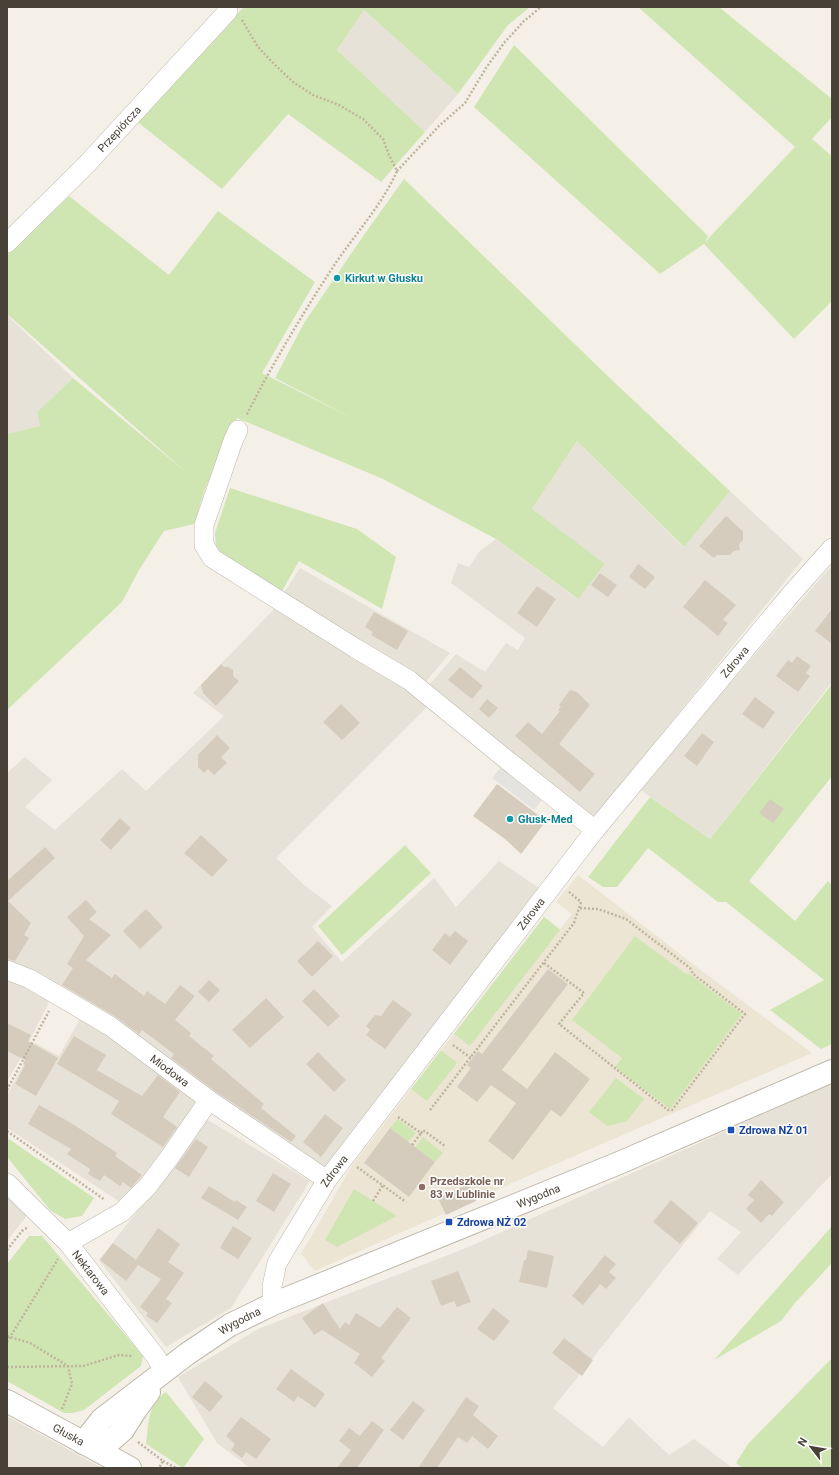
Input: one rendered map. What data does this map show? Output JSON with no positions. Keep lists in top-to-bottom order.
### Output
{
  "streets": {
    "street": [
      "Przepiórcza",
      "Zdrowa",
      "Miodowa",
      "Wygodna",
      "Nektarowa",
      "Głuska"
    ]
  },
  "crossings": [
    ["Zdrowa", "Miodowa"],
    ["Zdrowa", "Wygodna"],
    ["Wygodna", "Nektarowa"],
    ["Wygodna", "Głuska"]
  ],
  "places": {
    "other": ["Kirkut w Głusku", "Głusk-Med", "Przedszkole nr 83 w Lublinie"],
    "transit": ["Zdrowa NŻ 01", "Zdrowa NŻ 02"]
  },
  "north": "top left"
}
